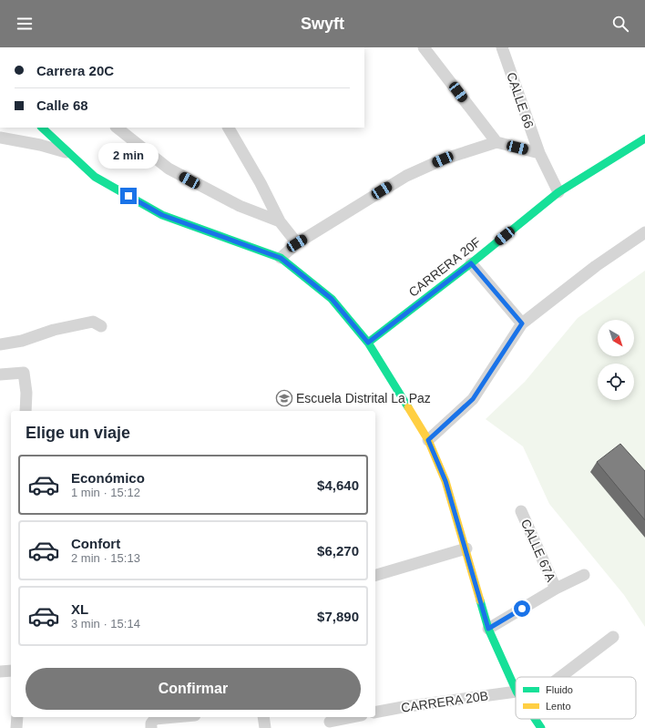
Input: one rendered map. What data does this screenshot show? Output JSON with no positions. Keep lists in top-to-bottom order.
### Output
{
  "streets": {
    "street": [
      "CALLE 66",
      "CARRERA 20F",
      "CALLE 67A",
      "CARRERA 20B"
    ]
  },
  "crossings": [
    ["CALLE 66", "CARRERA 20F"]
  ],
  "places": {
    "school or university": ["Escuela Distrital La Paz"]
  },
  "legend": ["Fluido", "Lento"],
  "north": "bottom right",
  "page": {
    "header": "Swyft",
    "banner": ["Carrera 20C", "Calle 68"],
    "bubble": "2 min",
    "heading": "Elige un viaje",
    "list": [
      {
        "name": "Económico",
        "note": "1 min · 15:12",
        "value": "$4,640"
      },
      {
        "name": "Confort",
        "note": "2 min · 15:13",
        "value": "$6,270"
      },
      {
        "name": "XL",
        "note": "3 min · 15:14",
        "value": "$7,890"
      }
    ],
    "buttons": "Confirmar"
  }
}
